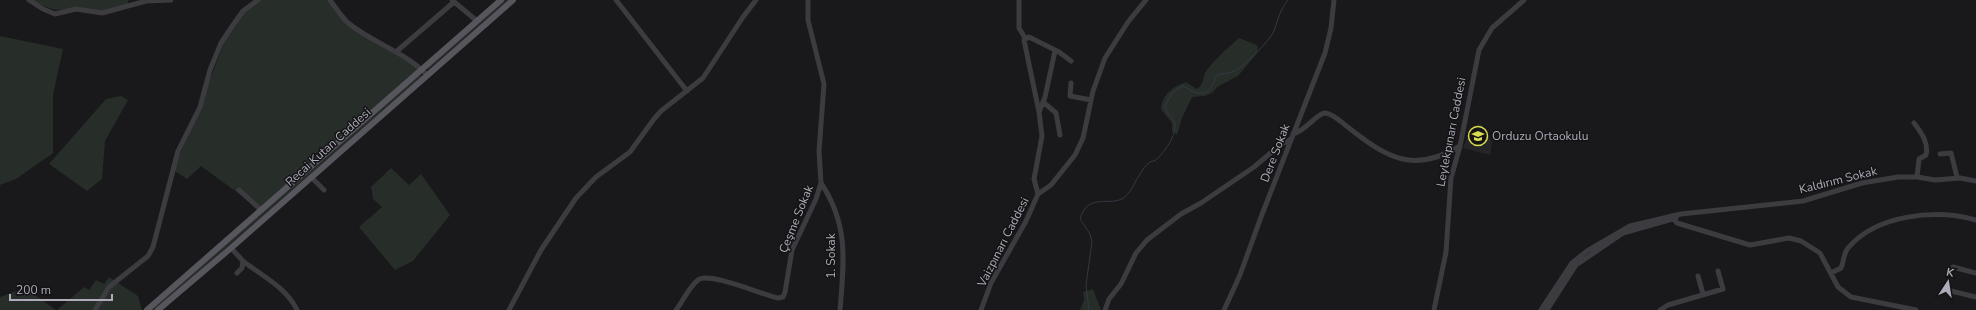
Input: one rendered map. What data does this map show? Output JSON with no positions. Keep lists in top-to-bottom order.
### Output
{
  "streets": {
    "main road": ["Recai Kutan Caddesi"],
    "street": [
      "Leylekpınarı Caddesi",
      "Dere Sokak",
      "Kaldırım Sokak",
      "Çeşme Sokak",
      "Vaizpınarı Caddesi",
      "1. Sokak"
    ]
  },
  "crossings": [
    ["Çeşme Sokak", "1. Sokak"]
  ],
  "places": {
    "school or university": ["Orduzu Ortaokulu"]
  },
  "scale_bar": "200 m",
  "north": "top"
}
